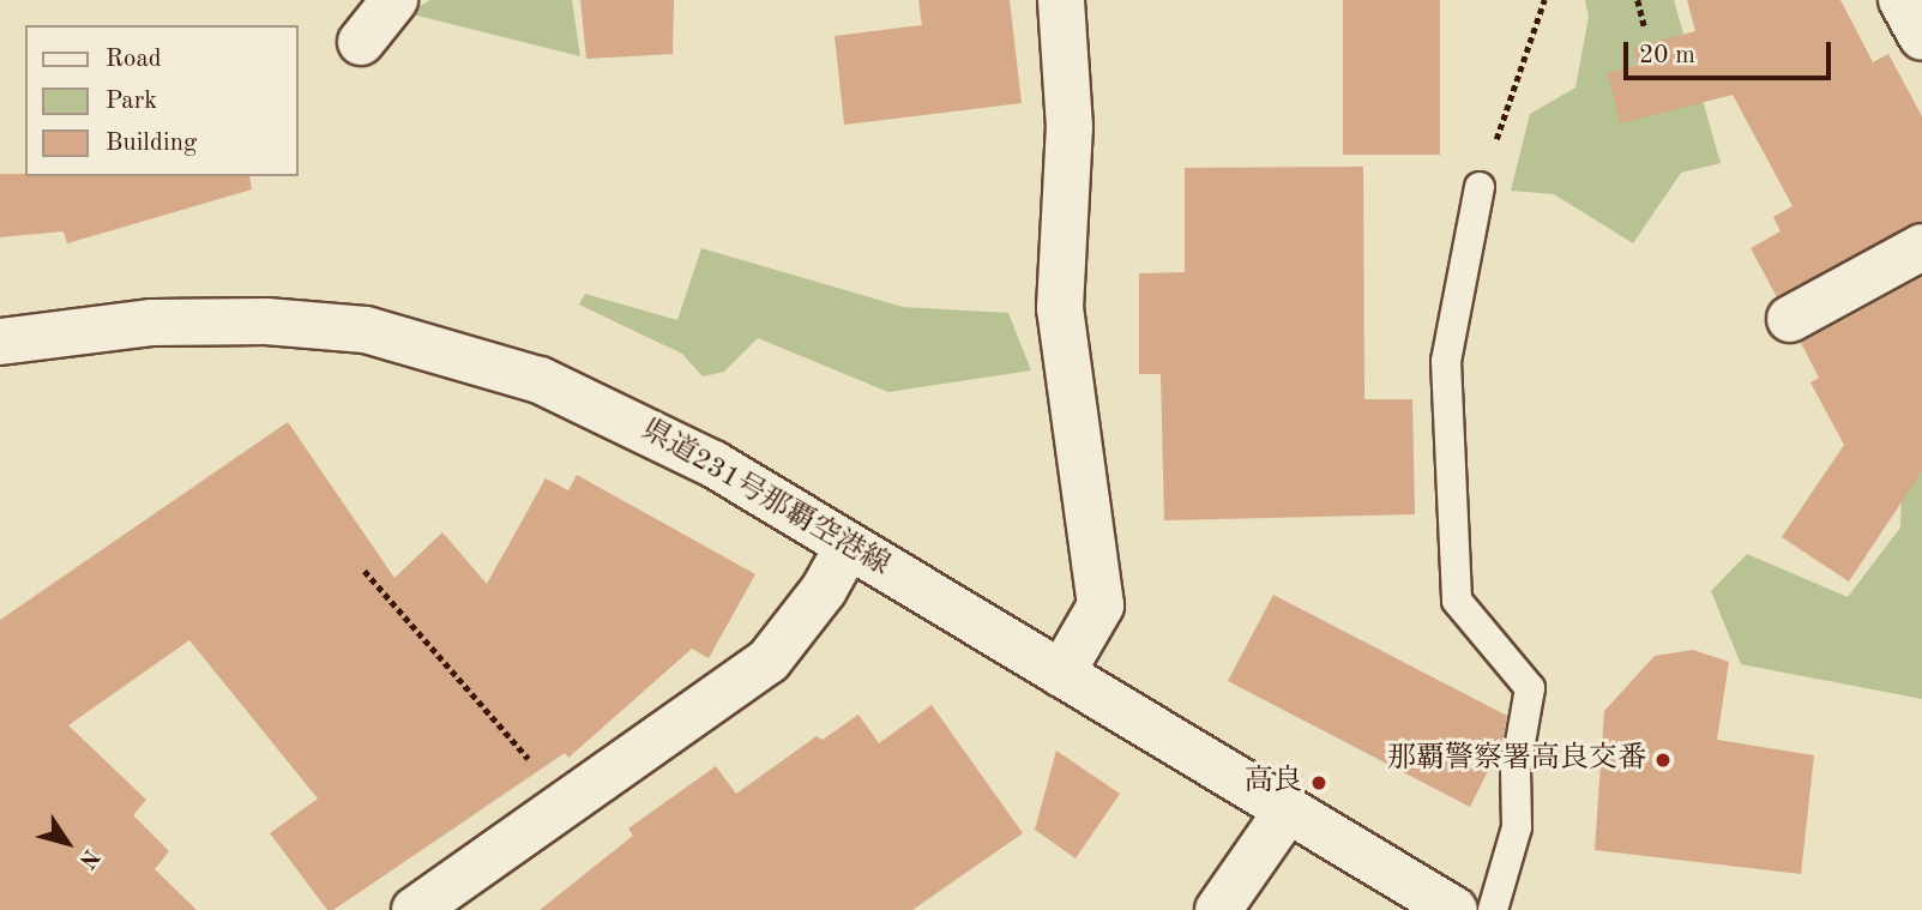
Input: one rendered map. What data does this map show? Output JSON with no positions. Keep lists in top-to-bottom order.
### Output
{
  "streets": {
    "street": ["県道231号那覇空港線"]
  },
  "places": ["那覇警察署高良交番", "高良"],
  "legend": ["Road", "Park", "Building"],
  "scale_bar": "20 m",
  "north": "bottom right"
}
